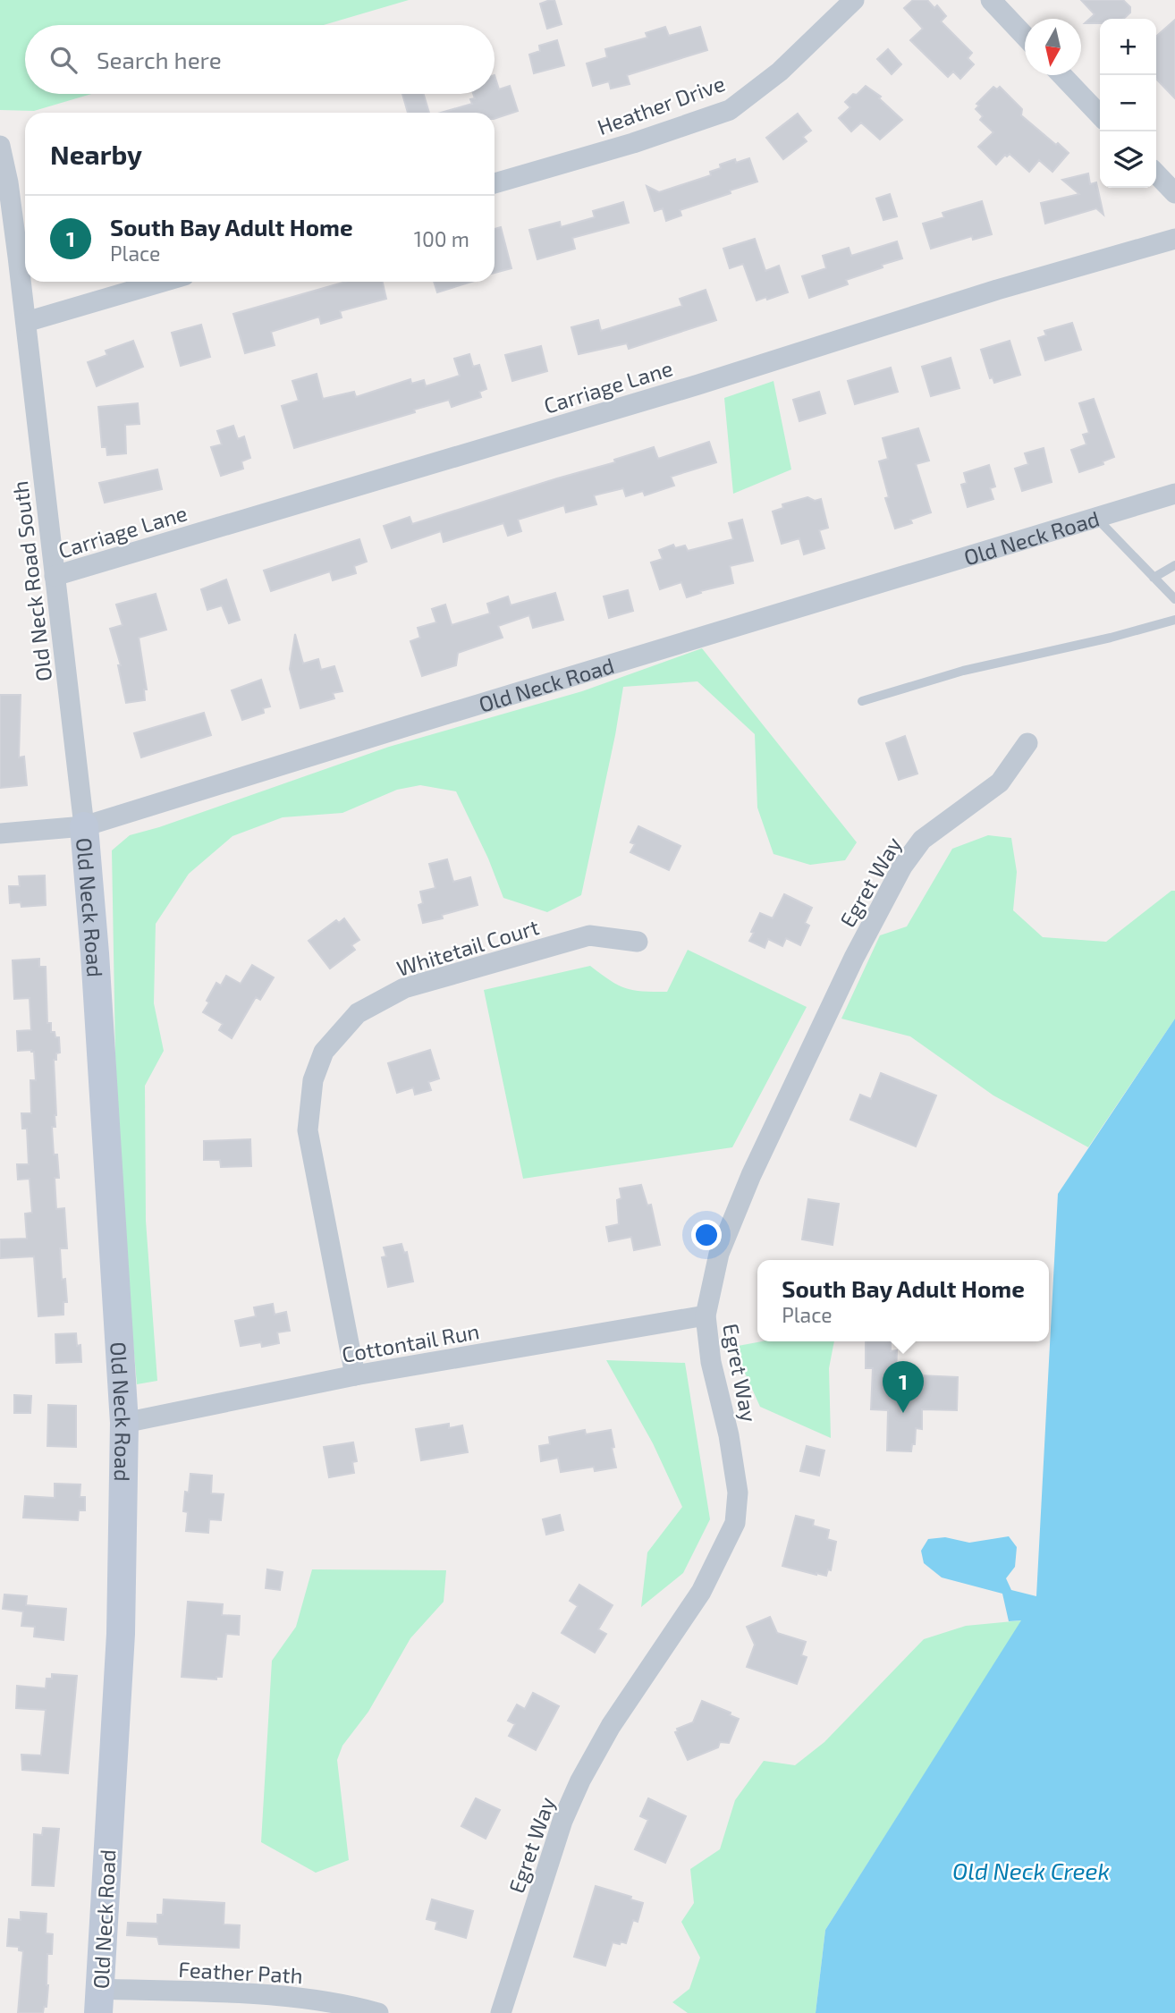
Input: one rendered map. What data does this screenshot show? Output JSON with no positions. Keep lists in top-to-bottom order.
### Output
{
  "streets": {
    "street": [
      "Heather Drive",
      "Carriage Lane",
      "Old Neck Road",
      "Old Neck Road South",
      "Egret Way",
      "Whitetail Court",
      "Cottontail Run",
      "Feather Path"
    ]
  },
  "crossings": [
    ["Carriage Lane", "Old Neck Road South"],
    ["Old Neck Road", "Old Neck Road South"],
    ["Old Neck Road", "Cottontail Run"],
    ["Old Neck Road", "Feather Path"],
    ["Egret Way", "Cottontail Run"],
    ["Whitetail Court", "Cottontail Run"]
  ],
  "water": ["Old Neck Creek"],
  "north": "bottom",
  "page": {
    "map_buttons": ["+", "−"],
    "search": "Search here",
    "heading": "Nearby",
    "list": [
      {
        "mark": "1",
        "name": "South Bay Adult Home",
        "note": "Place",
        "value": "100 m"
      }
    ],
    "popup": ["South Bay Adult Home", "Place"],
    "pins": "1"
  }
}
